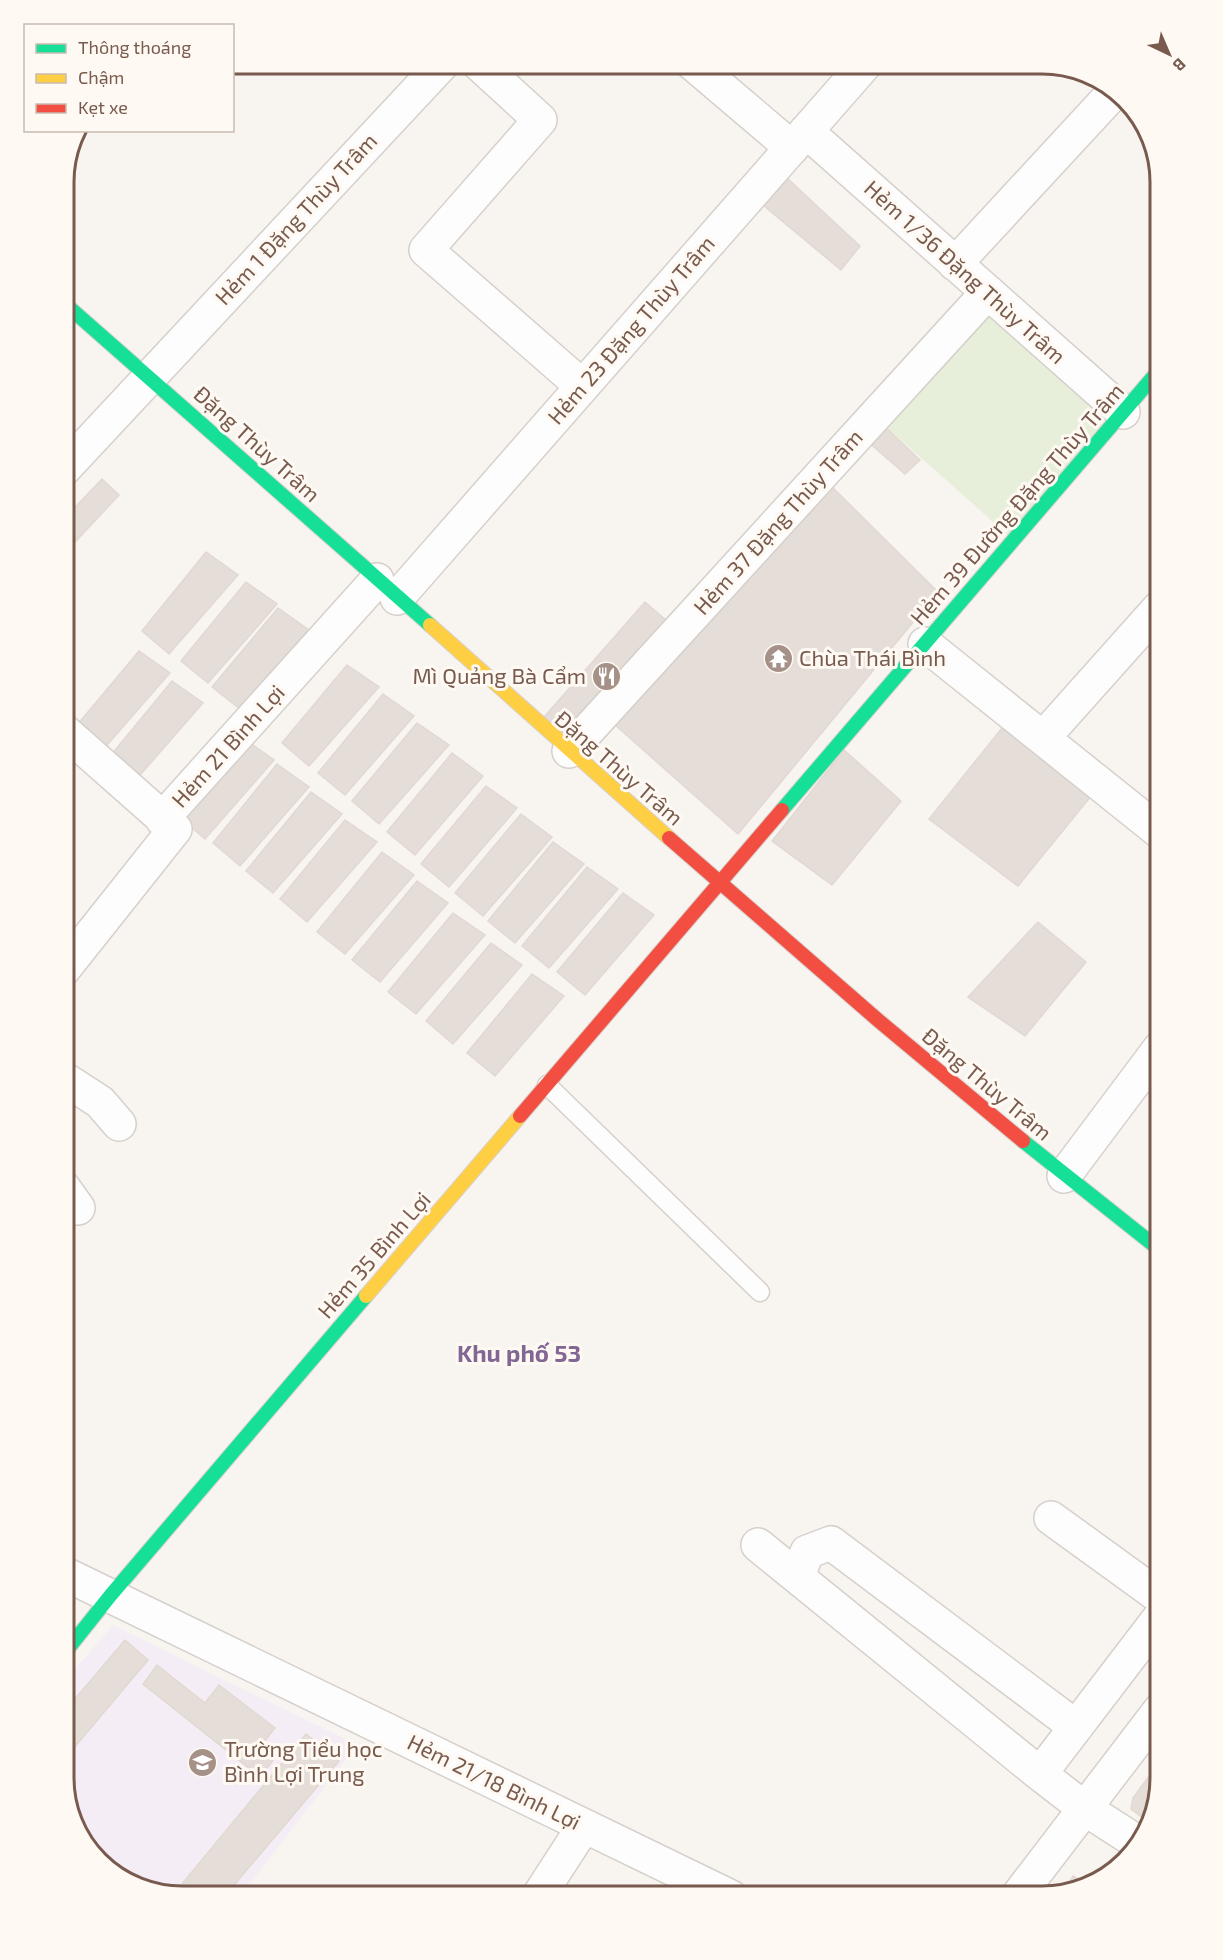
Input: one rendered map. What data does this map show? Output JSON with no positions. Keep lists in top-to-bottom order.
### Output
{
  "streets": {
    "street": [
      "Hẻm 1 Đặng Thùy Trâm",
      "Hẻm 1/36 Đặng Thùy Trâm",
      "Hẻm 23 Đặng Thùy Trâm",
      "Đặng Thùy Trâm",
      "Hẻm 39 Đường Đặng Thùy Trâm",
      "Hẻm 37 Đặng Thùy Trâm",
      "Hẻm 21 Bình Lợi",
      "Hẻm 35 Bình Lợi",
      "Hẻm 21/18 Bình Lợi"
    ]
  },
  "crossings": [
    ["Hẻm 1 Đặng Thùy Trâm", "Đặng Thùy Trâm"],
    ["Hẻm 1/36 Đặng Thùy Trâm", "Hẻm 23 Đặng Thùy Trâm"],
    ["Hẻm 1/36 Đặng Thùy Trâm", "Hẻm 39 Đường Đặng Thùy Trâm"],
    ["Hẻm 1/36 Đặng Thùy Trâm", "Hẻm 37 Đặng Thùy Trâm"],
    ["Hẻm 23 Đặng Thùy Trâm", "Đặng Thùy Trâm"],
    ["Hẻm 23 Đặng Thùy Trâm", "Hẻm 21 Bình Lợi"],
    ["Đặng Thùy Trâm", "Hẻm 39 Đường Đặng Thùy Trâm"],
    ["Đặng Thùy Trâm", "Hẻm 37 Đặng Thùy Trâm"],
    ["Đặng Thùy Trâm", "Hẻm 21 Bình Lợi"],
    ["Đặng Thùy Trâm", "Hẻm 35 Bình Lợi"],
    ["Hẻm 39 Đường Đặng Thùy Trâm", "Hẻm 35 Bình Lợi"],
    ["Hẻm 35 Bình Lợi", "Hẻm 21/18 Bình Lợi"]
  ],
  "districts": ["Khu phố 53"],
  "places": {
    "temple": ["Chùa Thái Bình"],
    "restaurant": ["Mì Quảng Bà Cẩm"],
    "school or university": ["Trường Tiểu học Bình Lợi Trung"]
  },
  "legend": ["Thông thoáng", "Chậm", "Kẹt xe"],
  "north": "bottom right"
}
